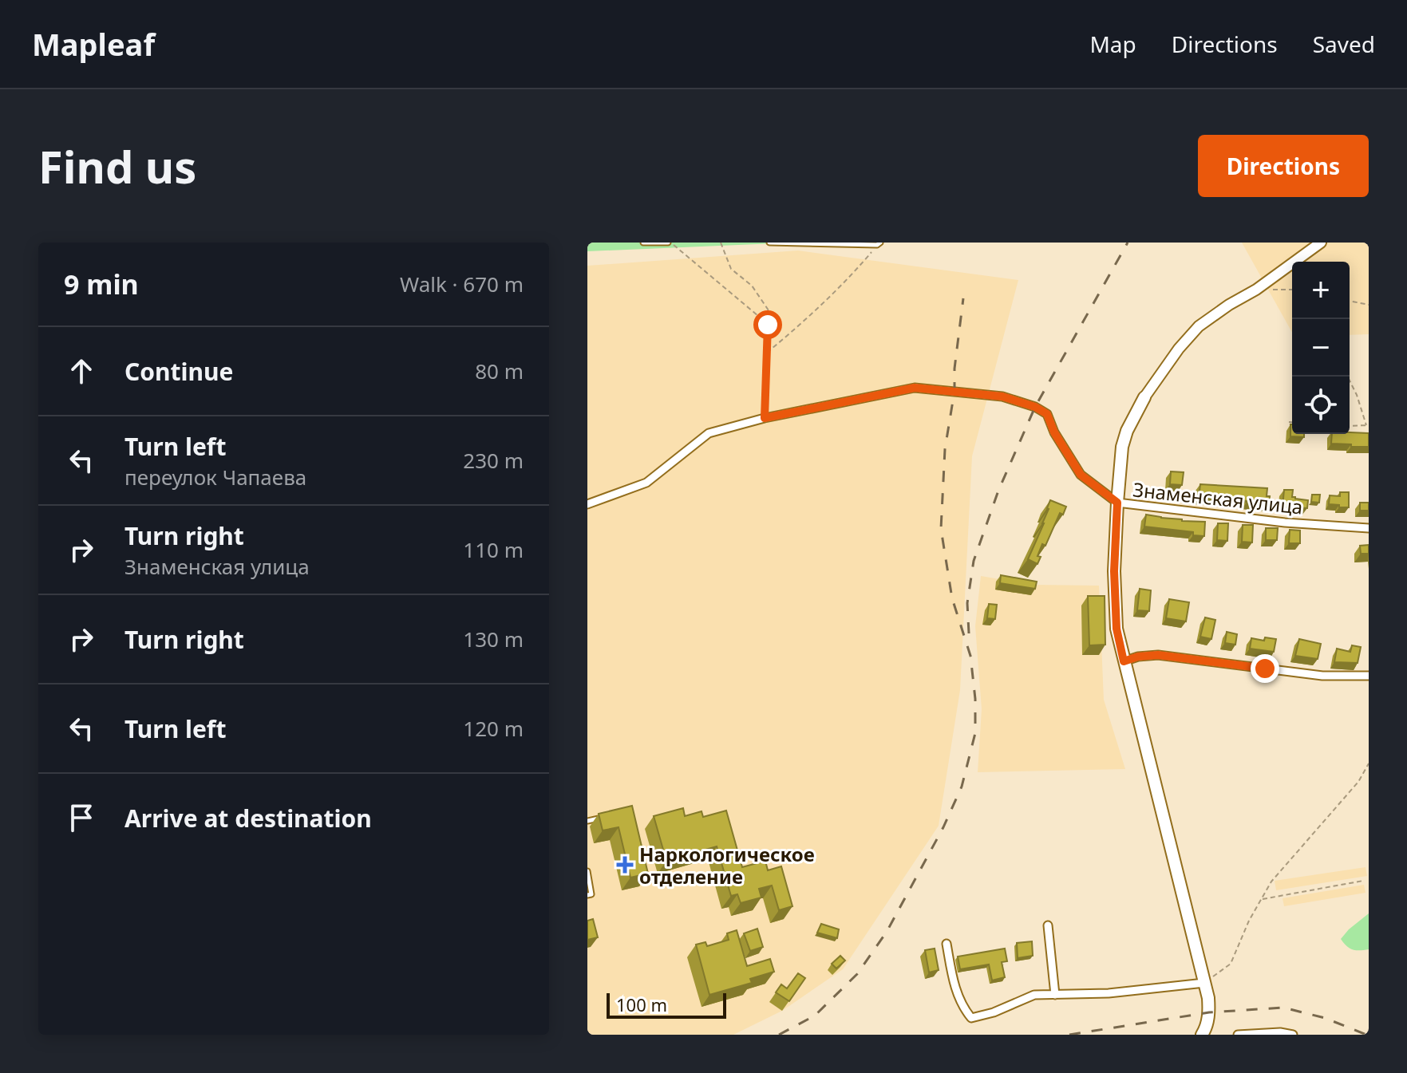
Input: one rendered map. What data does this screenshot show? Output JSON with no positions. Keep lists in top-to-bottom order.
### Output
{
  "streets": {
    "street": ["Знаменская улица"]
  },
  "places": {
    "health": ["Наркологическое отделение"]
  },
  "scale_bar": "100 m",
  "page": {
    "header": "Mapleaf",
    "nav": ["Map", "Directions", "Saved"],
    "buttons": "Directions",
    "title": "Find us",
    "heading": ["9 min", "Walk · 670 m"],
    "map_buttons": ["+", "−"],
    "list": [
      ["Continue", "80 m"],
      ["Turn left", "переулок Чапаева", "230 m"],
      ["Turn right", "Знаменская улица", "110 m"],
      ["Turn right", "130 m"],
      ["Turn left", "120 m"],
      "Arrive at destination"
    ],
    "scale": "100 m"
  }
}
